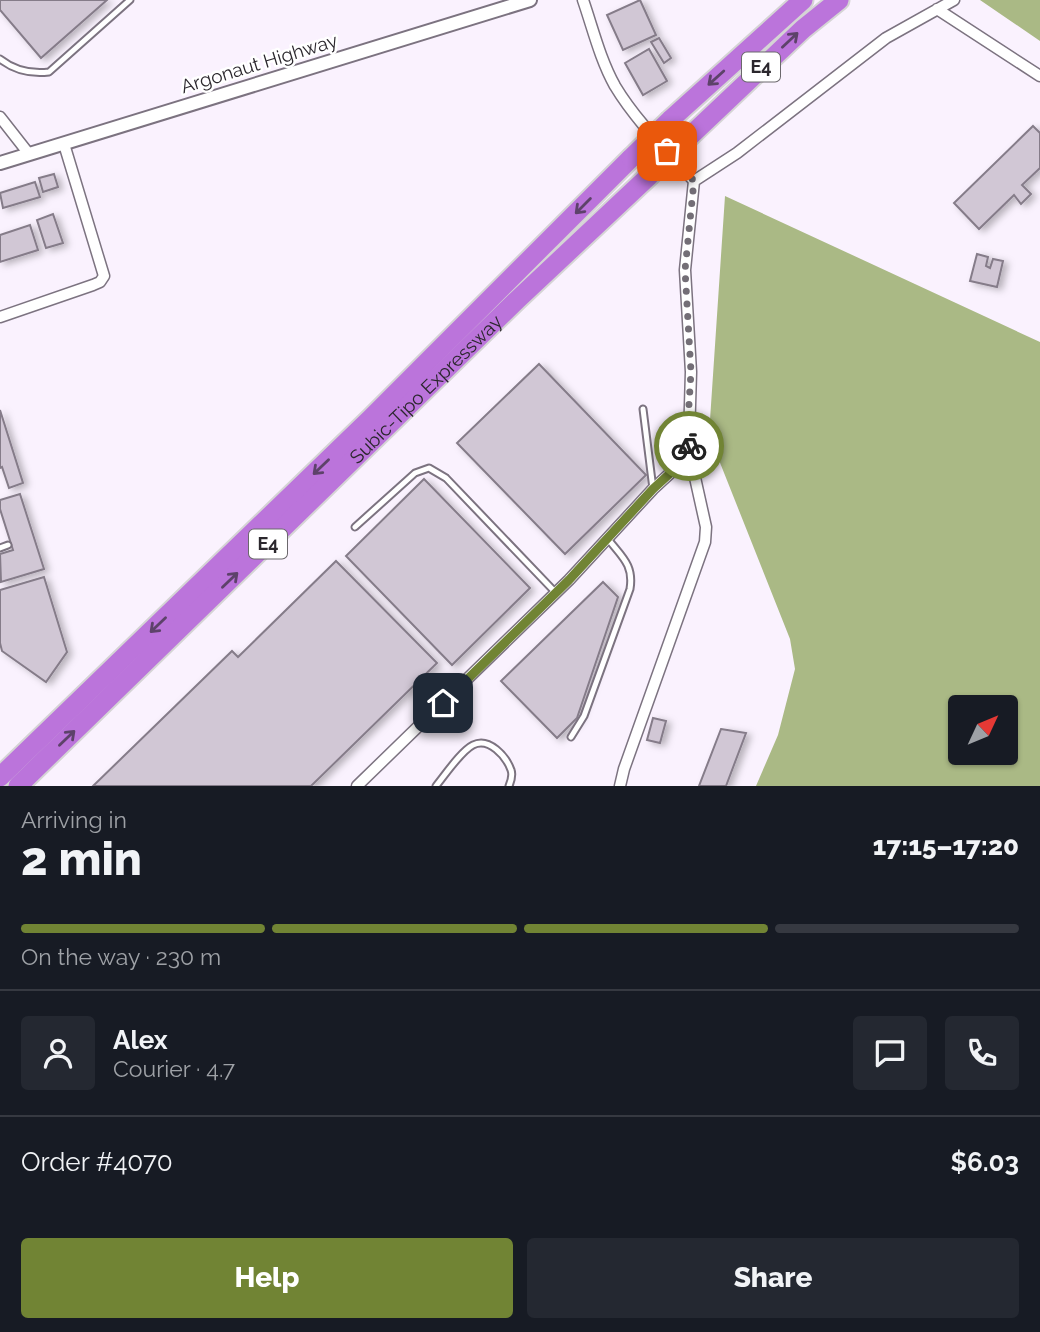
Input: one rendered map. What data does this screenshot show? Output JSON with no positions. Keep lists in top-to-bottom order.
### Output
{
  "streets": {
    "highway": ["E4", "Subic-Tipo Expressway"],
    "street": ["Argonaut Highway"]
  },
  "north": "top right",
  "page": {
    "heading": ["2 min", "Arriving in", "17:15–17:20"],
    "panel": [
      "Alex",
      "Courier · 4.7",
      "Order #4070",
      "$6.03"
    ],
    "bar": "On the way · 230 m",
    "buttons": ["Help", "Share"]
  }
}
